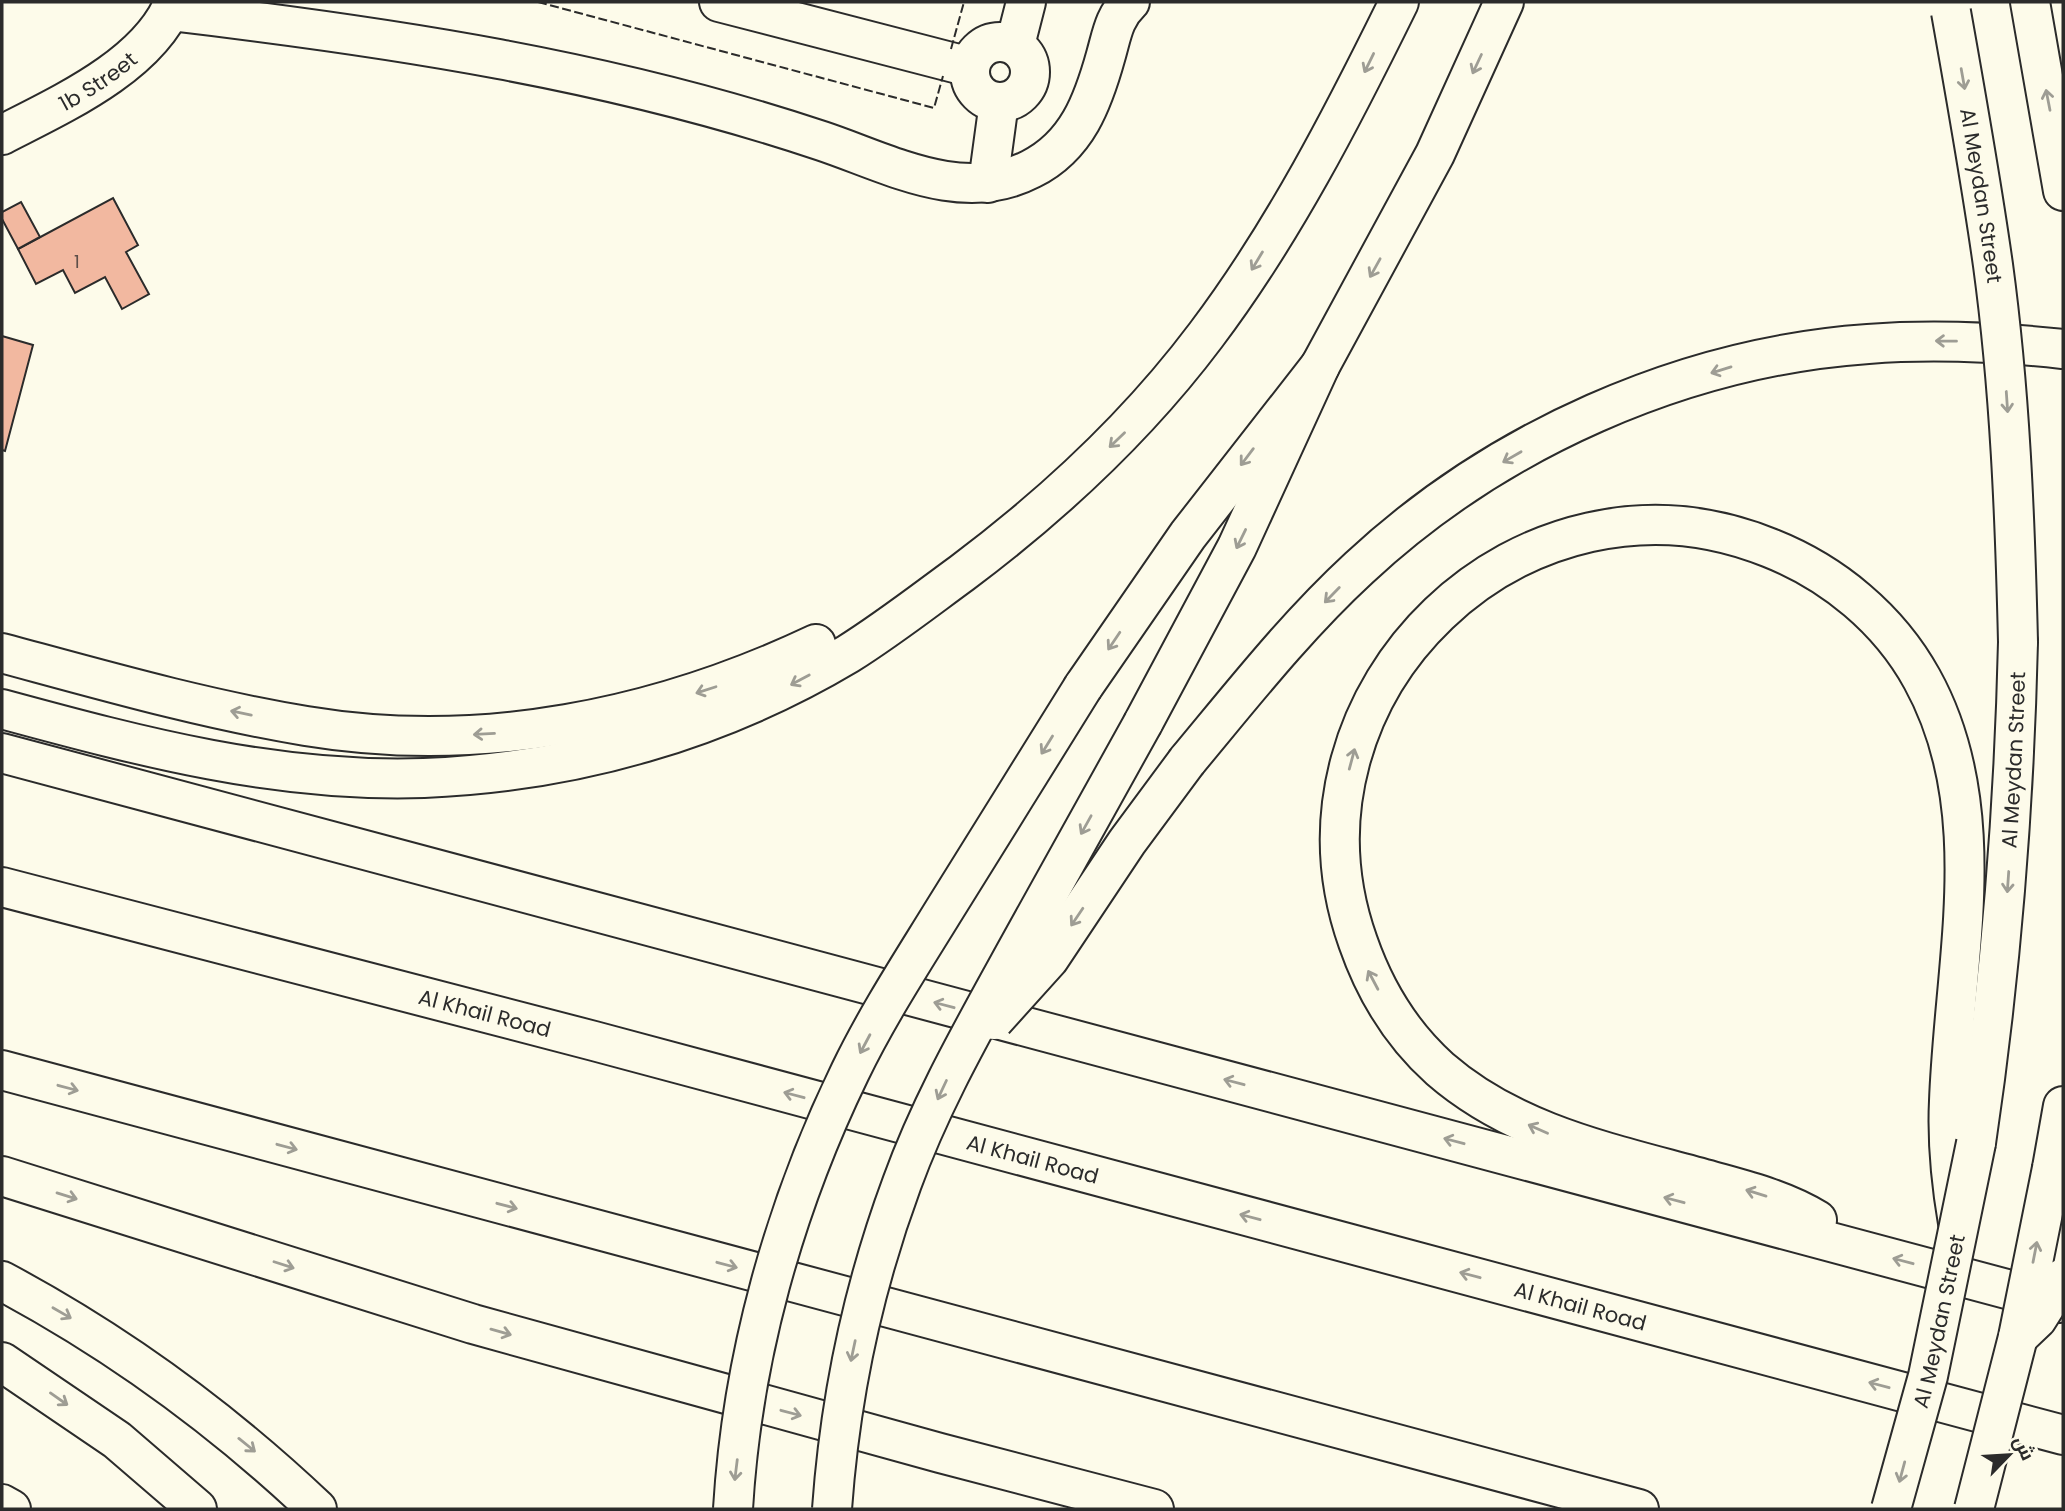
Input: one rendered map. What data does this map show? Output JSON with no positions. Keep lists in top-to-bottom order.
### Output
{
  "streets": {
    "main road": ["1b Street", "Al Meydan Street", "Al Khail Road"]
  },
  "house_numbers": ["1"],
  "north": "top right"
}
